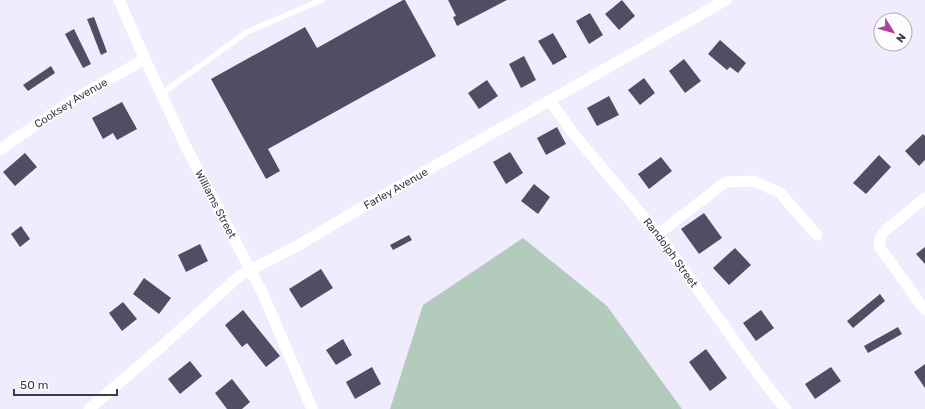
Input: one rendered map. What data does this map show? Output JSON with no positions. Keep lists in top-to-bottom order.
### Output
{
  "streets": {
    "street": [
      "Cooksey Avenue",
      "Farley Avenue",
      "Williams Street",
      "Randolph Street"
    ]
  },
  "crossings": [
    ["Cooksey Avenue", "Williams Street"],
    ["Farley Avenue", "Williams Street"],
    ["Farley Avenue", "Randolph Street"]
  ],
  "scale_bar": "50 m",
  "north": "bottom right"
}
